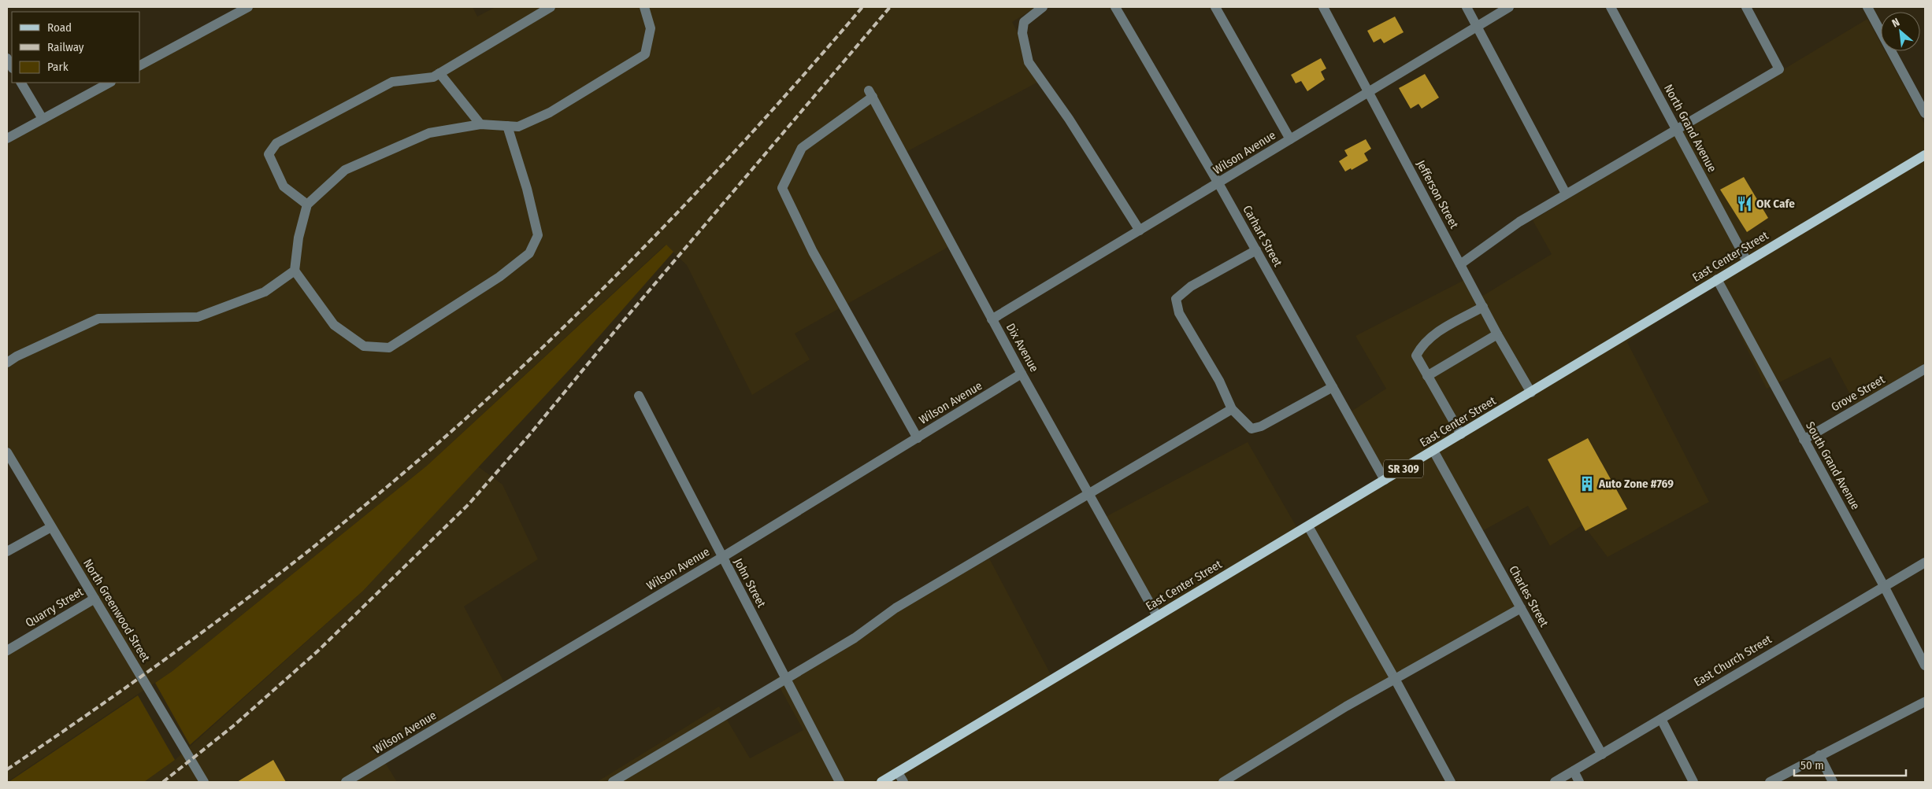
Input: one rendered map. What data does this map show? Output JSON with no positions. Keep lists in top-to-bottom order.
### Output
{
  "streets": {
    "main road": ["East Center Street", "SR 309"],
    "street": [
      "North Grand Avenue",
      "Wilson Avenue",
      "Jefferson Street",
      "Carhart Street",
      "Dix Avenue",
      "Grove Street",
      "South Grand Avenue",
      "John Street",
      "Charles Street",
      "Quarry Street",
      "North Greenwood Street",
      "East Church Street"
    ]
  },
  "crossings": [
    ["North Grand Avenue", "East Center Street"],
    ["Wilson Avenue", "Jefferson Street"],
    ["Wilson Avenue", "Carhart Street"],
    ["Wilson Avenue", "Dix Avenue"],
    ["Wilson Avenue", "John Street"],
    ["Jefferson Street", "East Center Street"],
    ["Carhart Street", "East Center Street"],
    ["East Center Street", "Dix Avenue"],
    ["East Center Street", "South Grand Avenue"],
    ["East Center Street", "Charles Street"],
    ["Grove Street", "South Grand Avenue"],
    ["South Grand Avenue", "East Church Street"],
    ["Charles Street", "East Church Street"],
    ["Quarry Street", "North Greenwood Street"]
  ],
  "places": {
    "restaurant": ["OK Cafe"],
    "building": ["Auto Zone #769"]
  },
  "legend": ["Road", "Railway", "Park"],
  "scale_bar": "50 m",
  "north": "top left"
}
